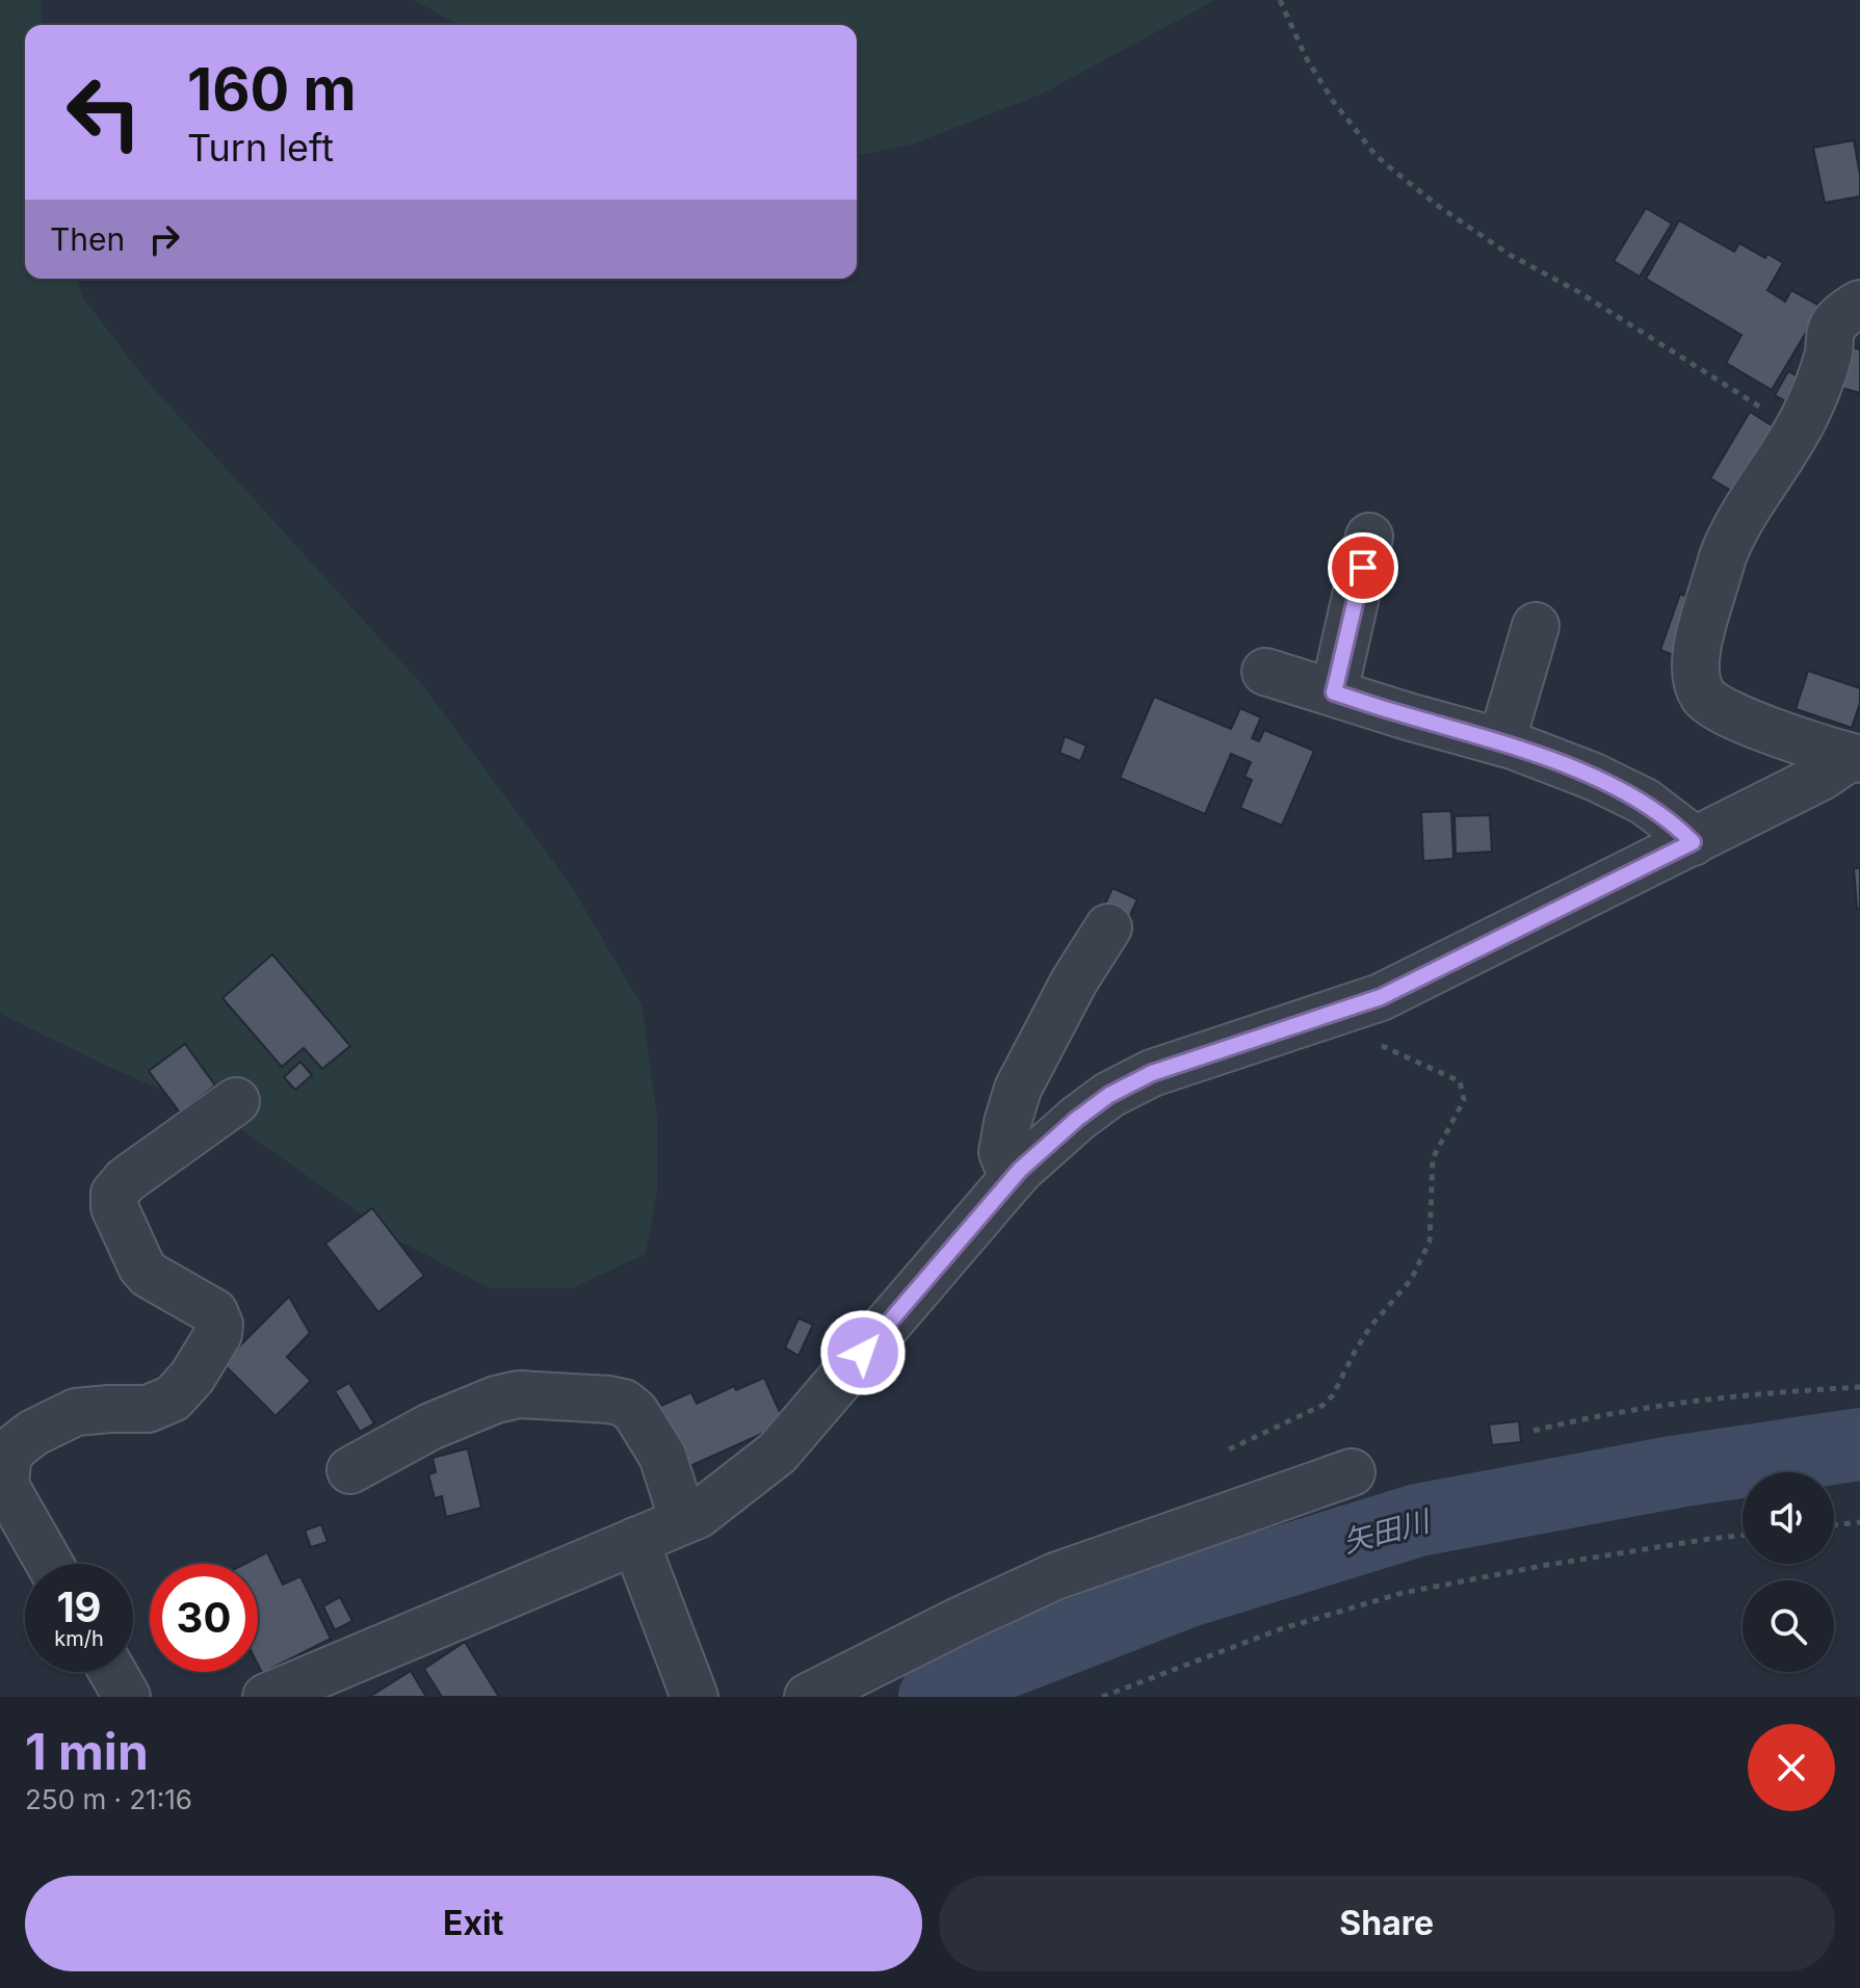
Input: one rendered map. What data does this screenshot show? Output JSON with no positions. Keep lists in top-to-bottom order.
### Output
{
  "water": ["矢田川"],
  "page": {
    "turn": ["160 m", "Turn left"],
    "then": "Then",
    "speed": "19 km/h",
    "limit": "30",
    "heading": ["1 min", "250 m · 21:16"],
    "buttons": ["Exit", "Share"]
  }
}
